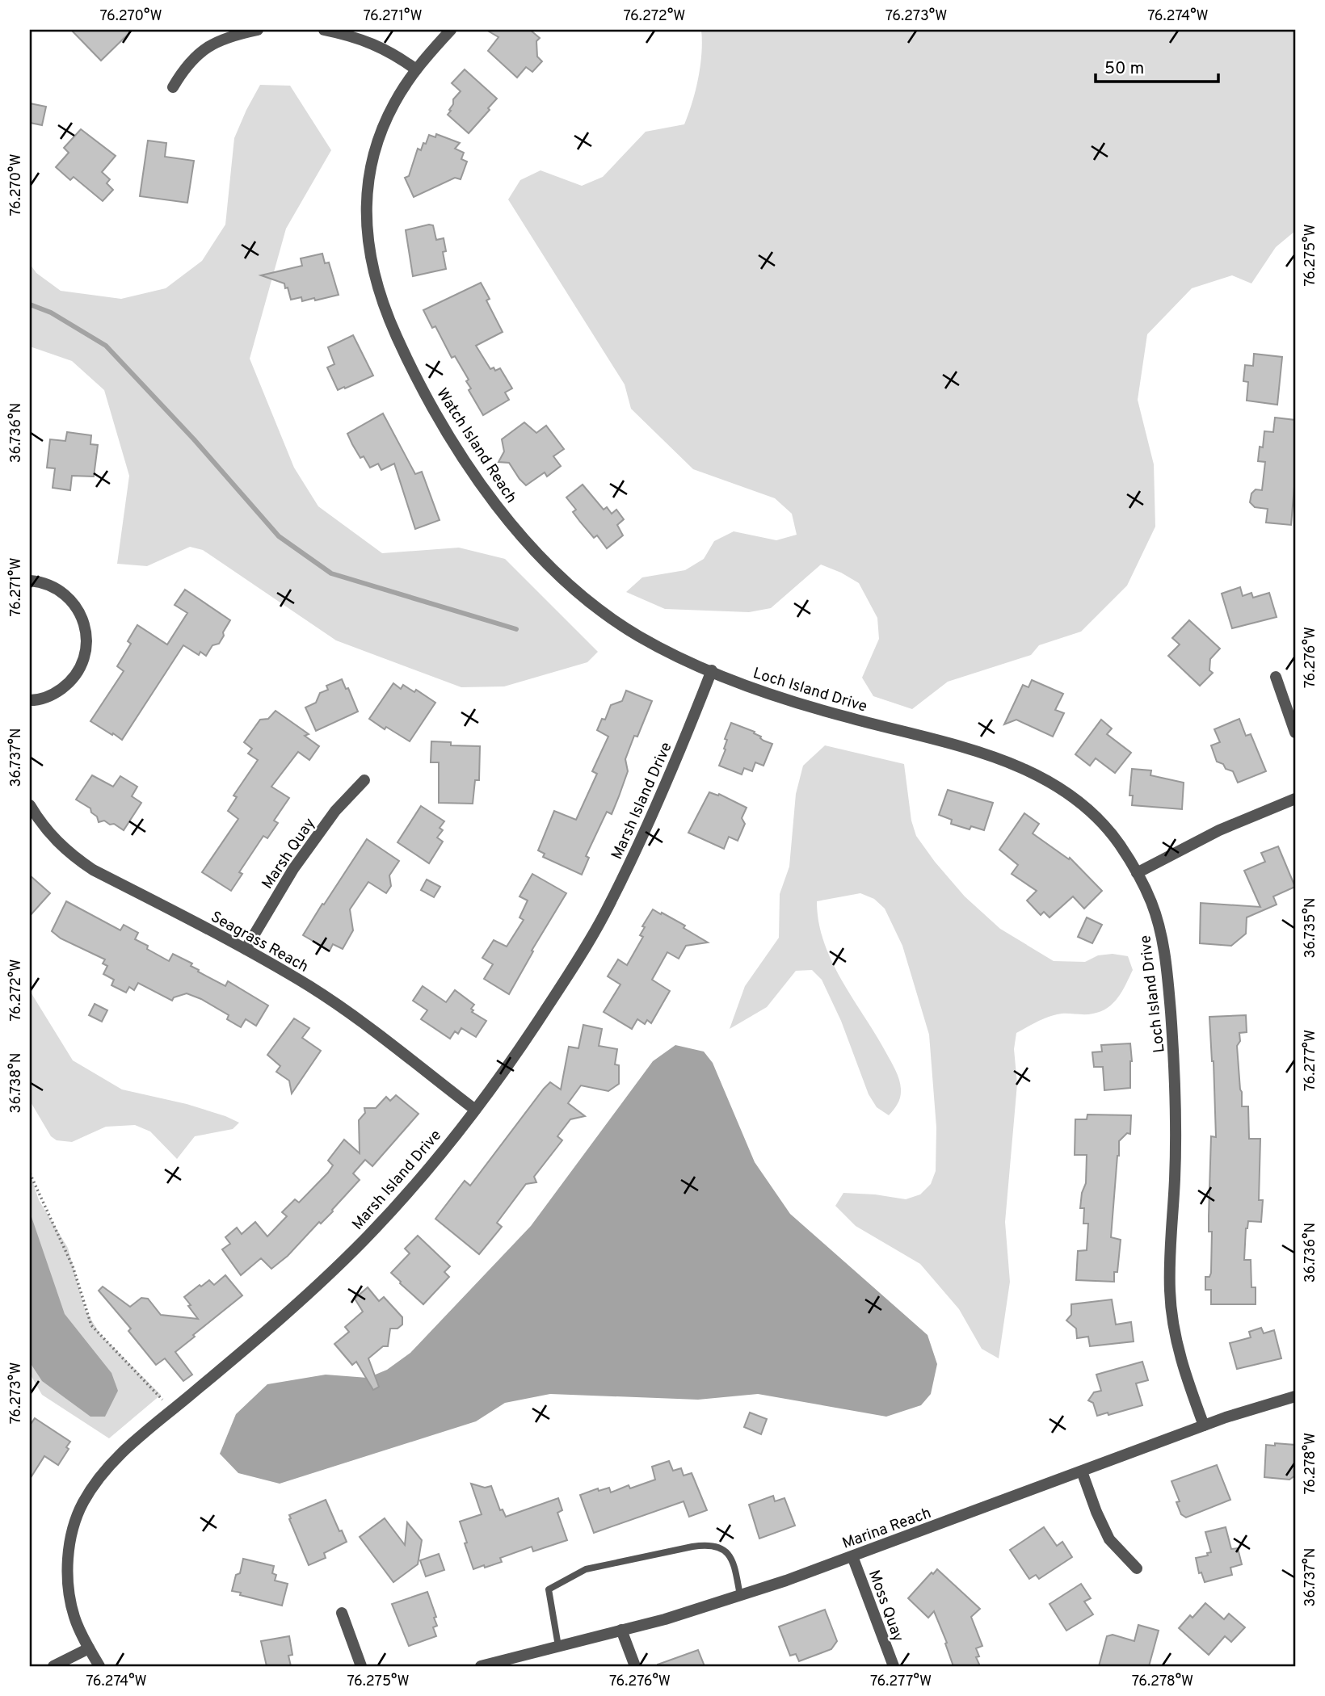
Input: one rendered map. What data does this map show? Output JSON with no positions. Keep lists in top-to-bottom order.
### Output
{
  "streets": {
    "street": [
      "Watch Island Reach",
      "Loch Island Drive",
      "Marsh Island Drive",
      "Marsh Quay",
      "Seagrass Reach",
      "Marina Reach",
      "Moss Quay"
    ]
  },
  "crossings": [
    ["Watch Island Reach", "Loch Island Drive"],
    ["Watch Island Reach", "Marsh Island Drive"],
    ["Loch Island Drive", "Marsh Island Drive"],
    ["Loch Island Drive", "Marina Reach"],
    ["Marsh Island Drive", "Seagrass Reach"],
    ["Marsh Quay", "Seagrass Reach"],
    ["Marina Reach", "Moss Quay"]
  ],
  "scale_bar": "50 m",
  "coordinates": [
    "76.270°W",
    "76.271°W",
    "76.272°W",
    "76.273°W",
    "76.274°W",
    "76.275°W",
    "36.736°N",
    "76.276°W",
    "36.737°N",
    "36.735°N",
    "76.277°W",
    "36.738°N",
    "76.278°W"
  ]
}
